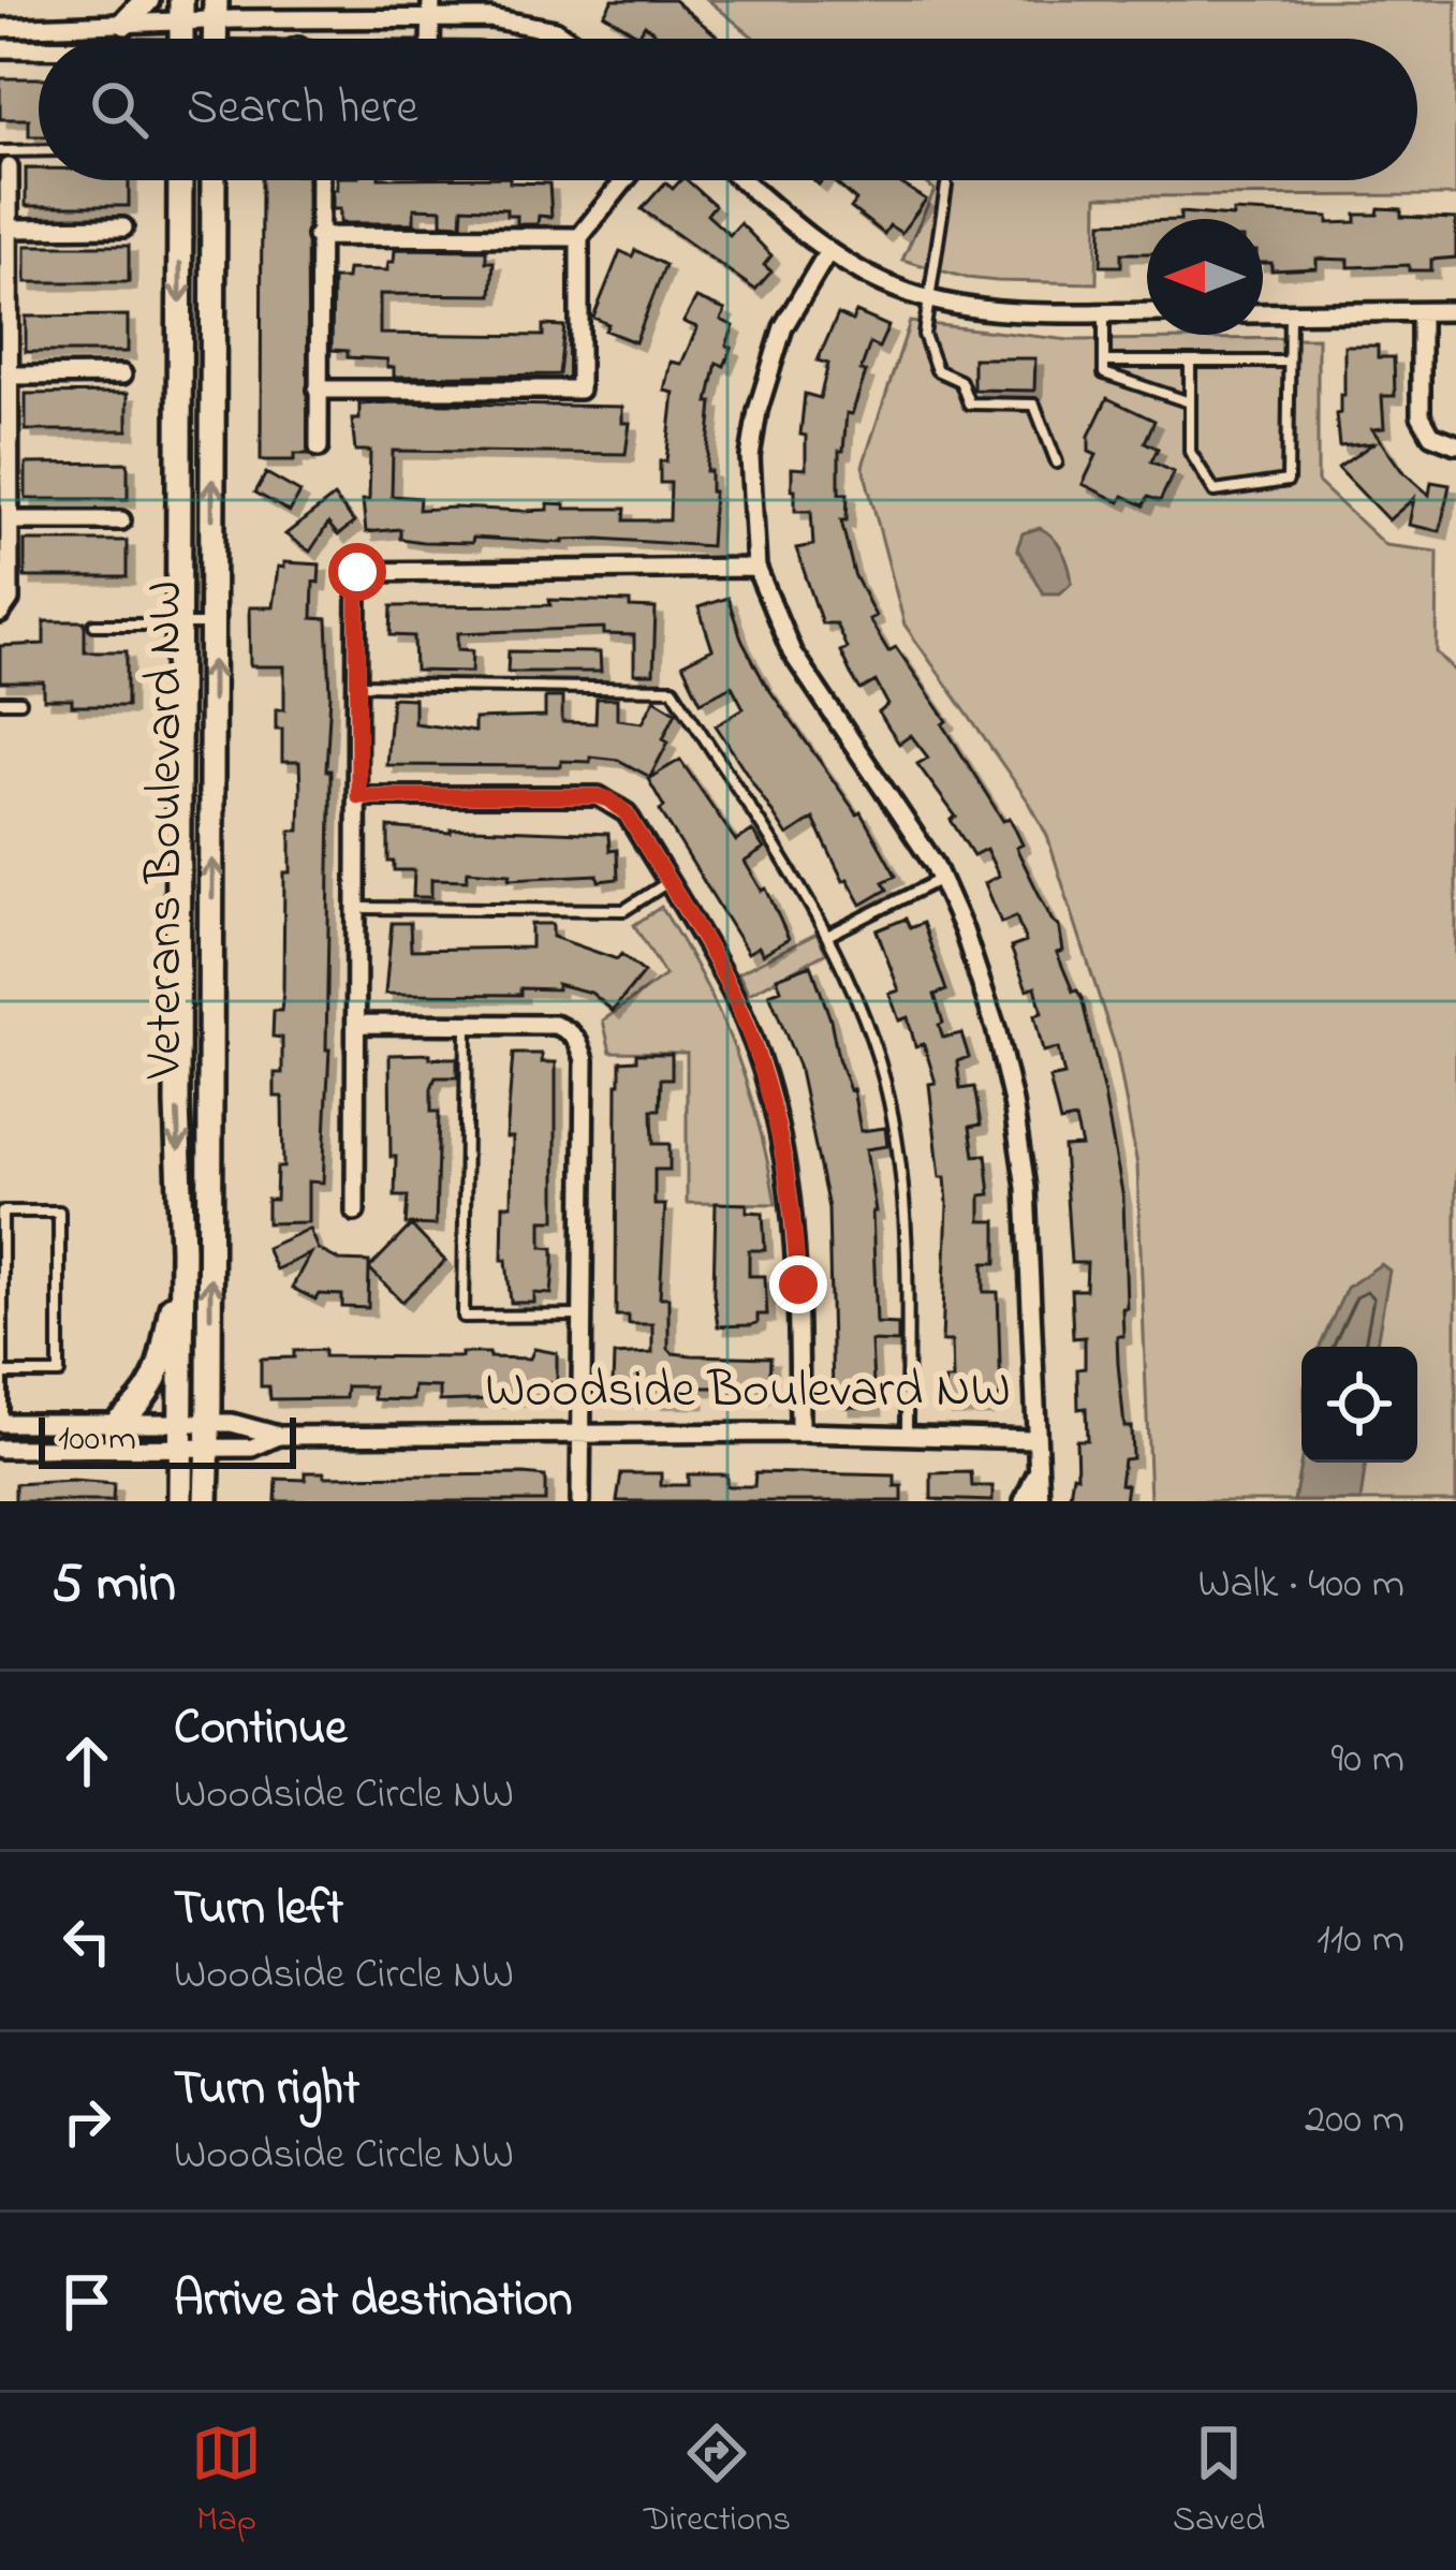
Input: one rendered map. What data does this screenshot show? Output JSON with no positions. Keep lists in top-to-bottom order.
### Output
{
  "streets": {
    "main road": ["Veterans Boulevard NW"],
    "street": ["Woodside Boulevard NW"]
  },
  "crossings": [
    ["Veterans Boulevard NW", "Woodside Boulevard NW"]
  ],
  "scale_bar": "100 m",
  "north": "left",
  "page": {
    "search": "Search here",
    "scale": "100 m",
    "heading": ["5 min", "Walk · 400 m"],
    "list": [
      ["Continue", "Woodside Circle NW", "90 m"],
      ["Turn left", "Woodside Circle NW", "110 m"],
      ["Turn right", "Woodside Circle NW", "200 m"],
      "Arrive at destination"
    ],
    "nav": ["Map", "Directions", "Saved"]
  }
}
